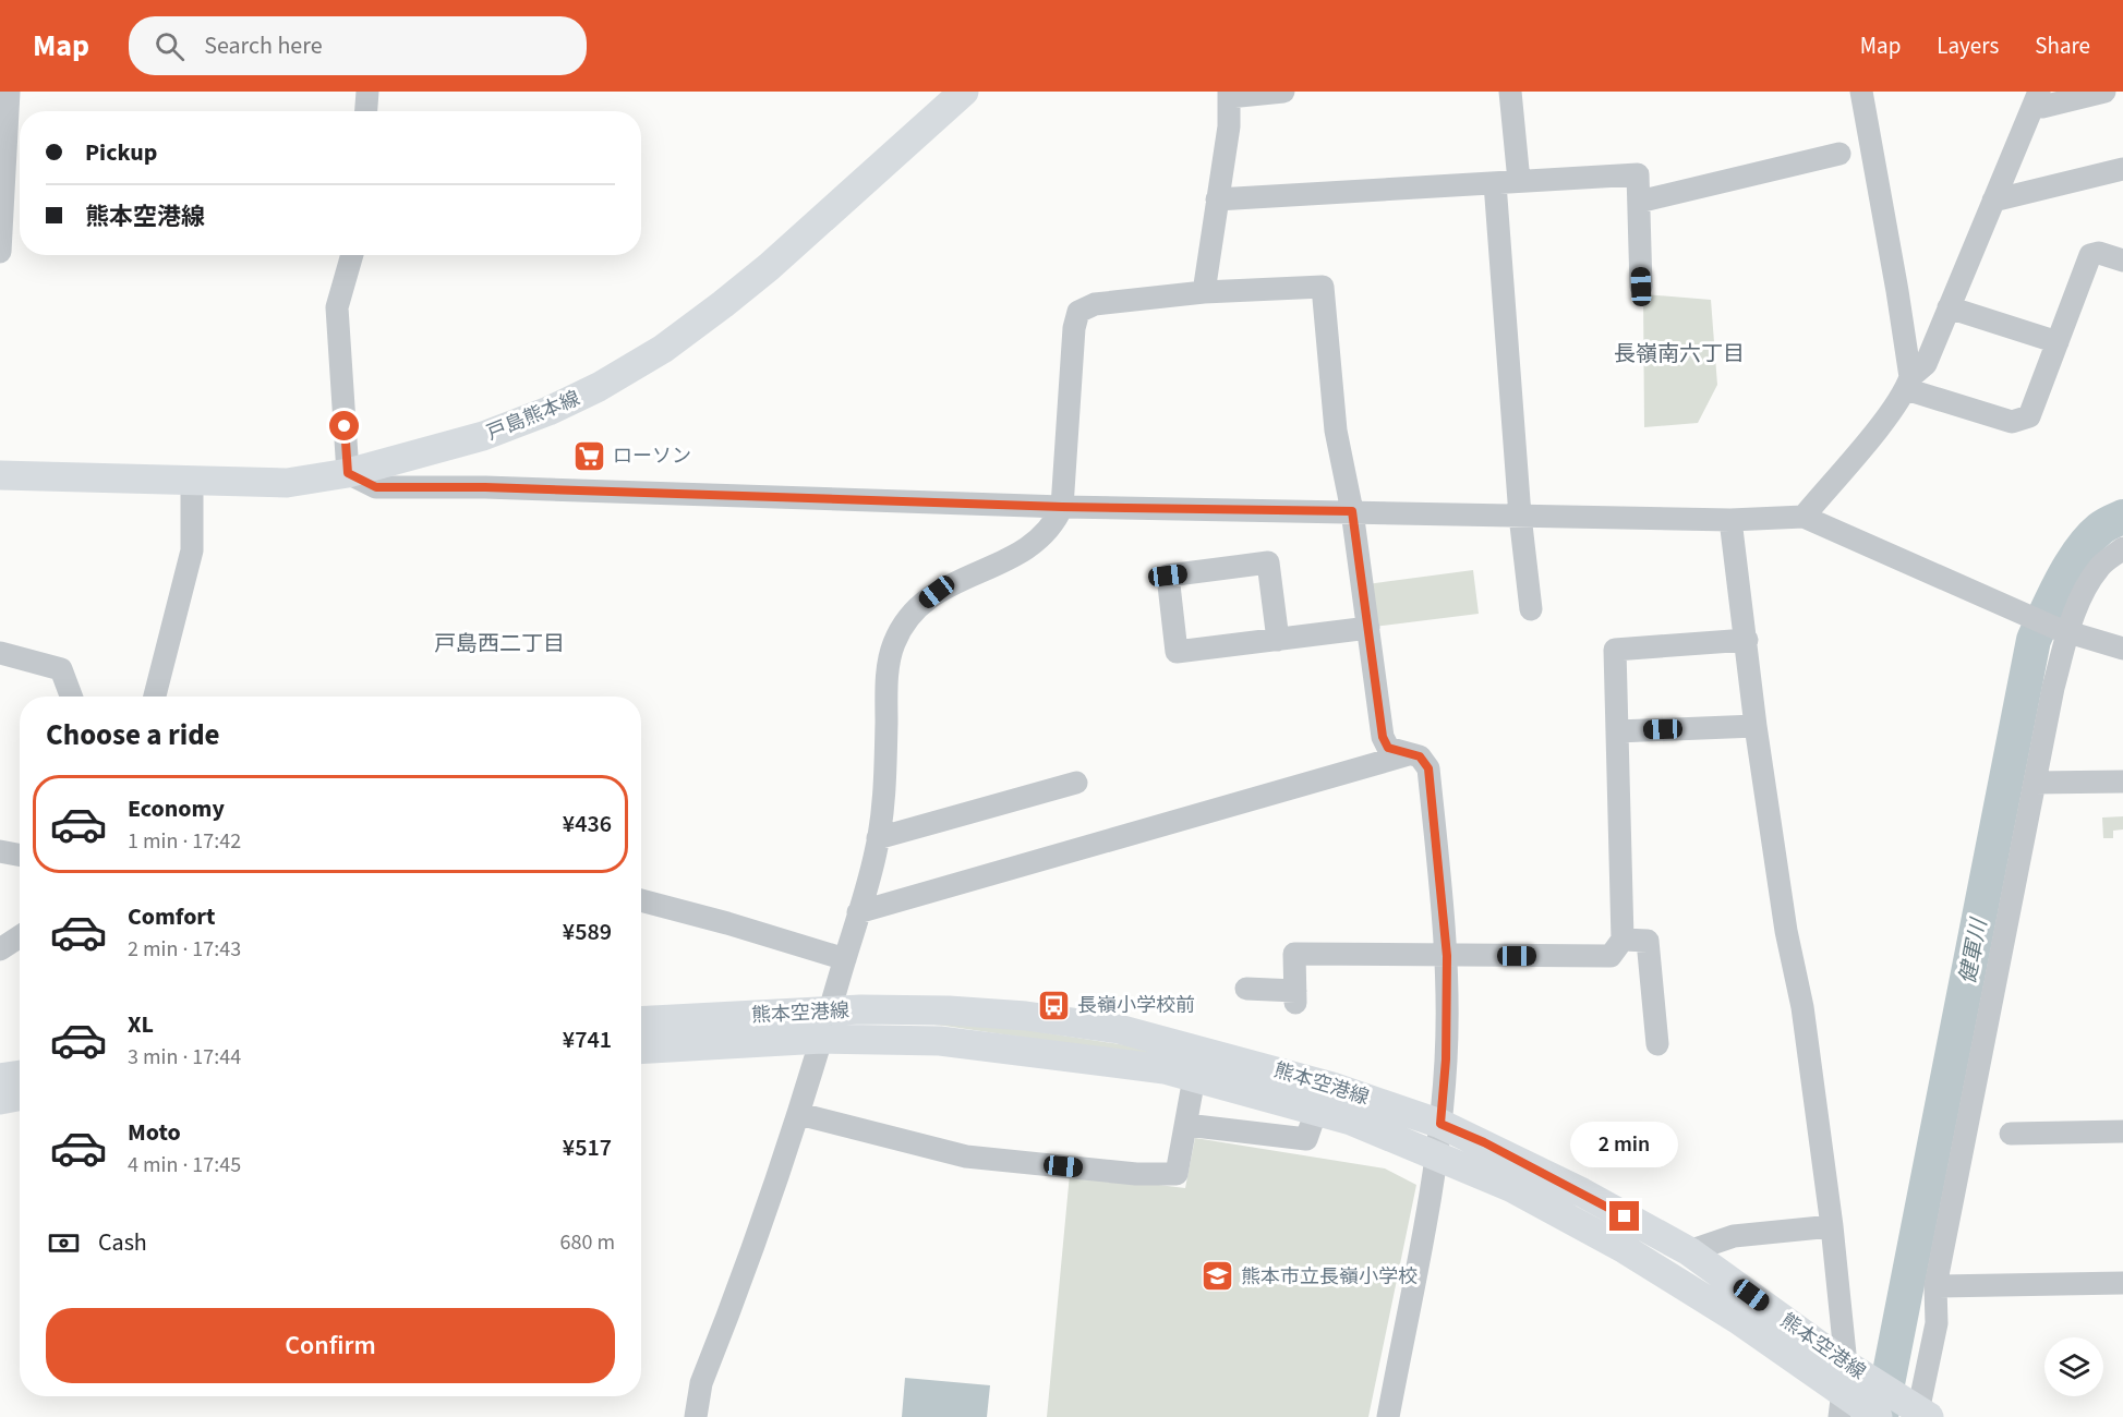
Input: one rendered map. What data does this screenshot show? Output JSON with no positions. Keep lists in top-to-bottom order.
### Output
{
  "streets": {
    "main road": ["戸島熊本線", "熊本空港線"]
  },
  "districts": ["長嶺南六丁目", "戸島西二丁目"],
  "water": ["健軍川"],
  "places": {
    "supermarket": ["ローソン"],
    "bus stop": ["長嶺小学校前"],
    "school or university": ["熊本市立長嶺小学校"]
  },
  "page": {
    "header": "Map",
    "search": "Search here",
    "nav": ["Map", "Layers", "Share"],
    "banner": ["Pickup", "熊本空港線"],
    "heading": "Choose a ride",
    "list": [
      {
        "name": "Economy",
        "note": "1 min · 17:42",
        "value": "¥436"
      },
      {
        "name": "Comfort",
        "note": "2 min · 17:43",
        "value": "¥589"
      },
      {
        "name": "XL",
        "note": "3 min · 17:44",
        "value": "¥741"
      },
      {
        "name": "Moto",
        "note": "4 min · 17:45",
        "value": "¥517"
      }
    ],
    "bubble": "2 min",
    "pay": ["Cash", "680 m"],
    "buttons": "Confirm"
  }
}
